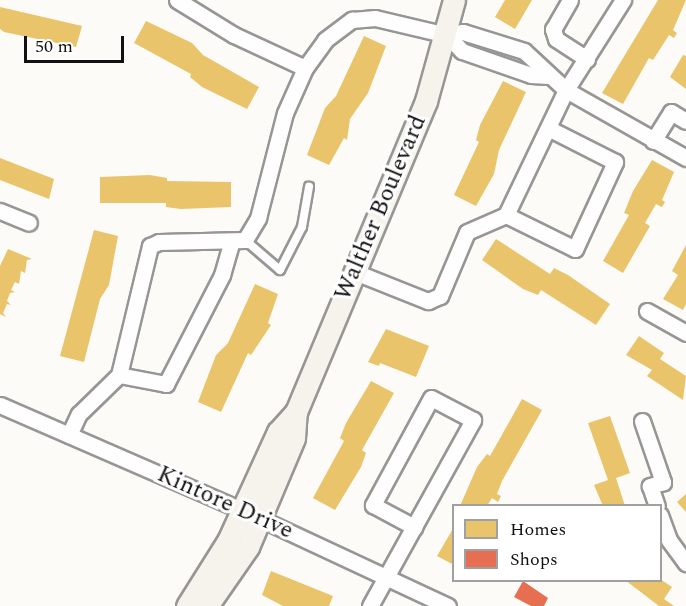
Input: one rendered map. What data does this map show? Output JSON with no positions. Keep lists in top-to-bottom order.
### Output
{
  "streets": {
    "main road": ["Walther Boulevard"],
    "street": ["Kintore Drive"]
  },
  "crossings": [
    ["Walther Boulevard", "Kintore Drive"]
  ],
  "legend": ["Homes", "Shops"],
  "scale_bar": "50 m"
}
